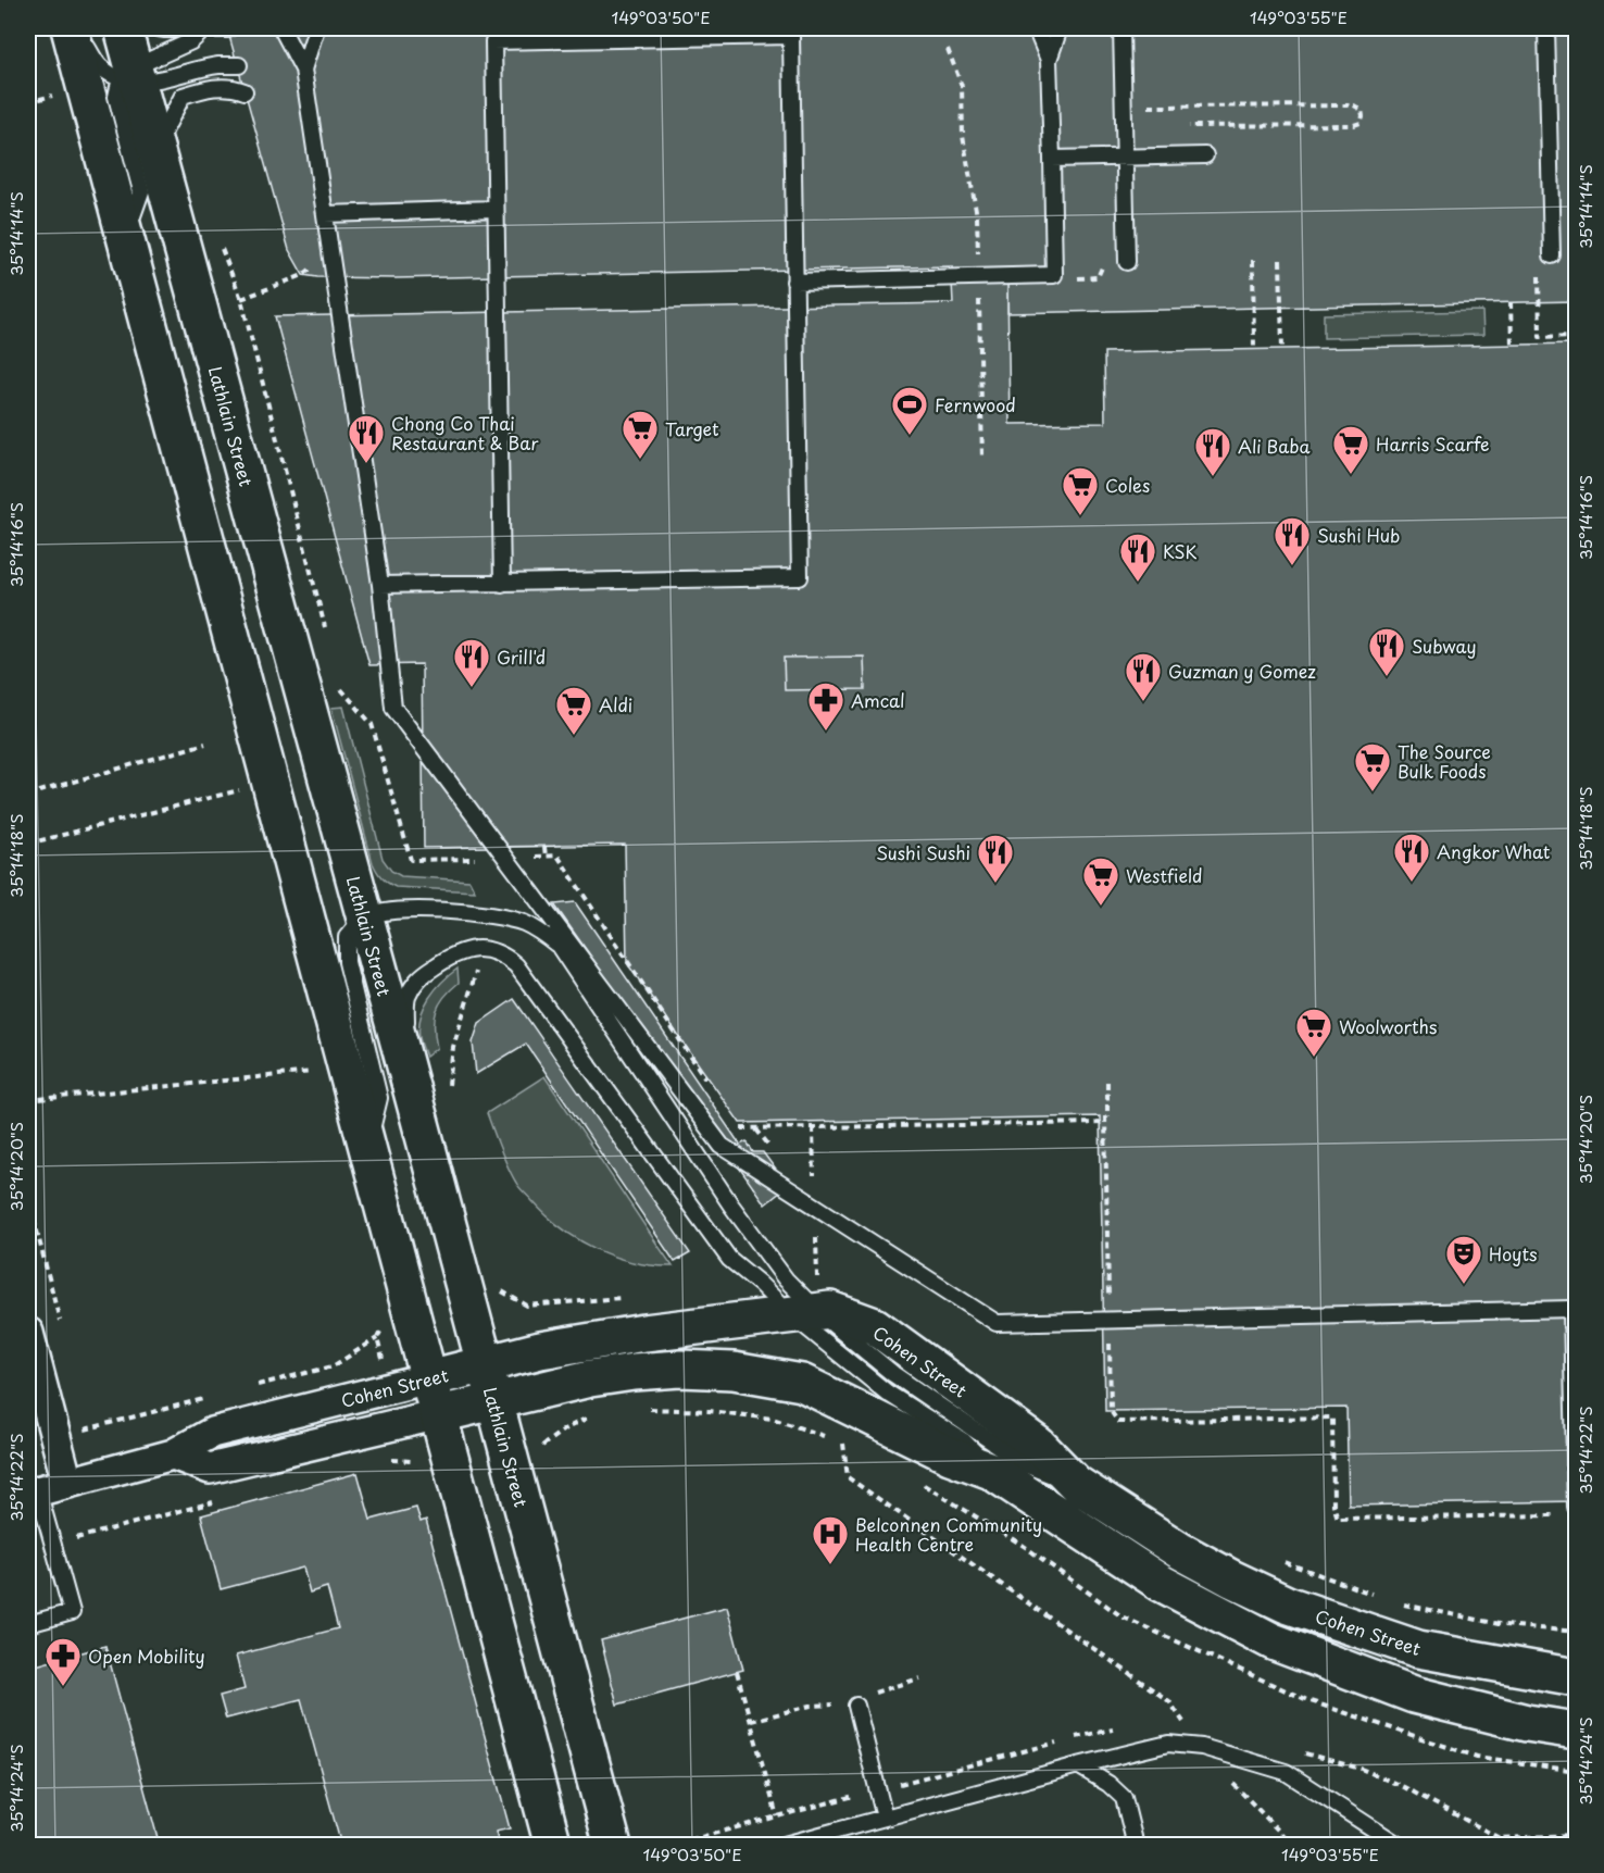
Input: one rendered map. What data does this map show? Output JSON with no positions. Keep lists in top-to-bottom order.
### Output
{
  "streets": {
    "street": ["Lathlain Street", "Cohen Street"]
  },
  "crossings": [
    ["Lathlain Street", "Cohen Street"]
  ],
  "places": {
    "sports": ["Fernwood"],
    "supermarket": [
      "Target",
      "Harris Scarfe",
      "Coles",
      "Aldi",
      "The Source Bulk Foods",
      "Westfield",
      "Woolworths"
    ],
    "restaurant": [
      "Chong Co Thai Restaurant & Bar",
      "Ali Baba",
      "Sushi Hub",
      "KSK",
      "Subway",
      "Grill'd",
      "Guzman y Gomez",
      "Angkor What",
      "Sushi Sushi"
    ],
    "pharmacy": ["Amcal", "Open Mobility"],
    "theatre": ["Hoyts"],
    "hospital": ["Belconnen Community Health Centre"]
  },
  "coordinates": [
    "149°03'50\"E",
    "149°03'55\"E",
    "35°14'14\"S",
    "35°14'16\"S",
    "35°14'18\"S",
    "35°14'20\"S",
    "35°14'22\"S",
    "35°14'24\"S"
  ]
}
